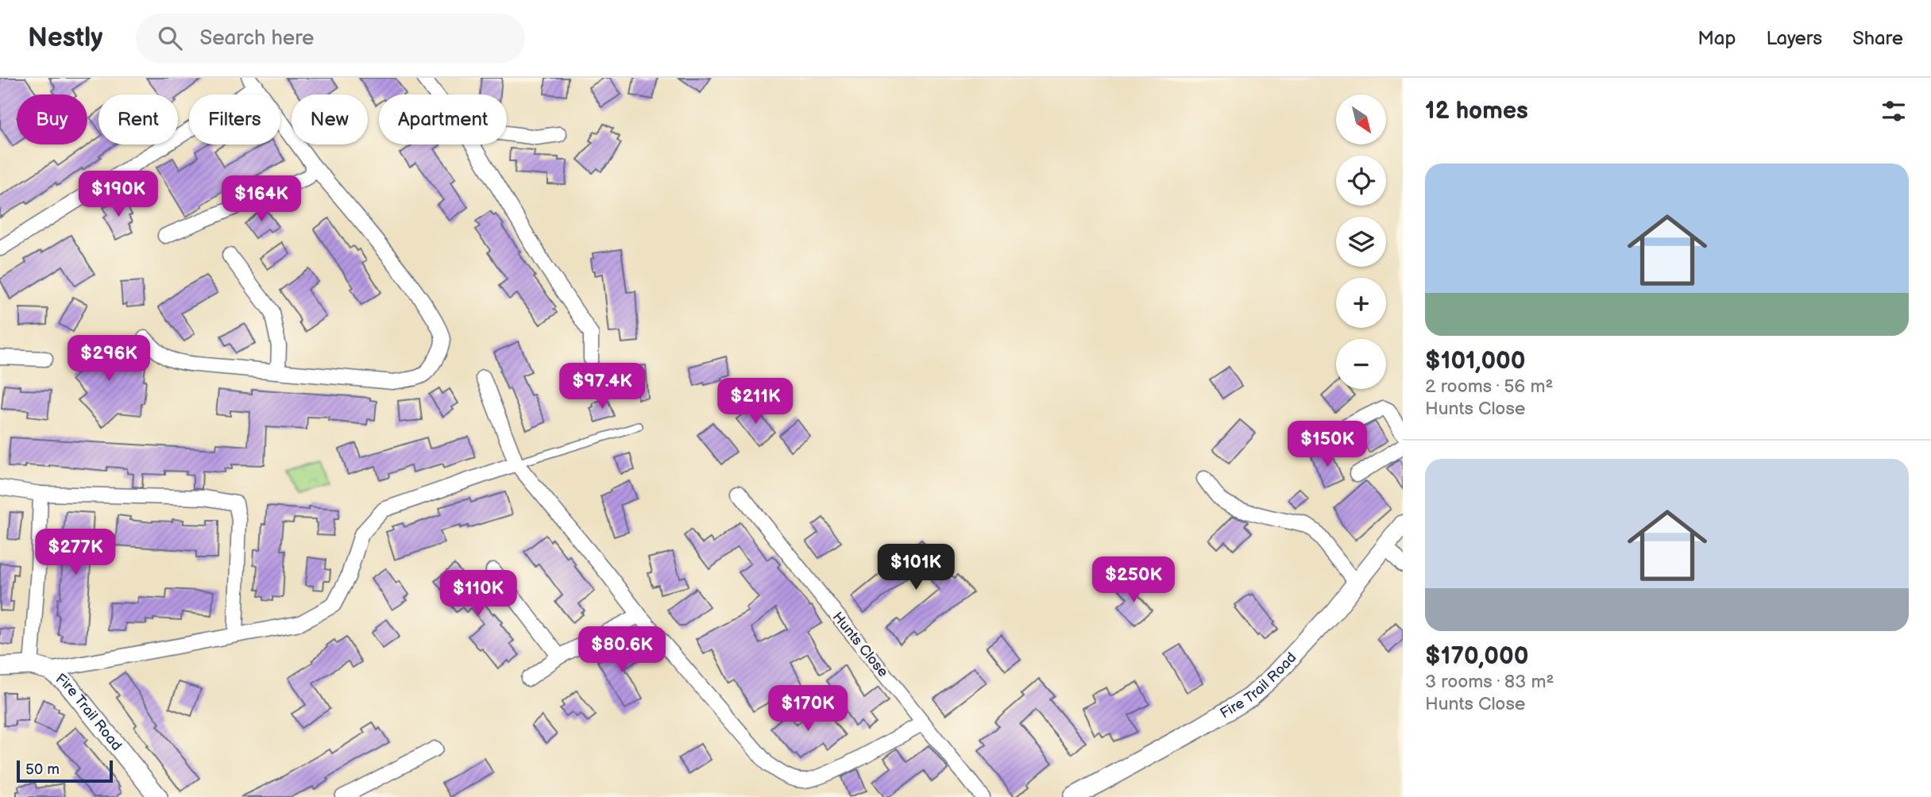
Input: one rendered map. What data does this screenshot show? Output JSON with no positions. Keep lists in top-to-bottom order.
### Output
{
  "streets": {
    "street": ["Hunts Close", "Fire Trail Road"]
  },
  "scale_bar": "50 m",
  "north": "bottom right",
  "page": {
    "header": "Nestly",
    "search": "Search here",
    "nav": ["Map", "Layers", "Share"],
    "heading": "12 homes",
    "map_buttons": ["+", "−"],
    "chip": [
      "Buy",
      "Rent",
      "Filters",
      "New",
      "Apartment"
    ],
    "list": [
      {
        "name": "$101,000",
        "note": "2 rooms · 56 m² · Hunts Close"
      },
      {
        "name": "$170,000",
        "note": "3 rooms · 83 m² · Hunts Close"
      }
    ],
    "price": [
      "$190K",
      "$164K",
      "$296K",
      "$97.4K",
      "$211K",
      "$150K",
      "$277K",
      "$101K",
      "$250K",
      "$110K",
      "$80.6K",
      "$170K"
    ],
    "scale": "50 m"
  }
}
